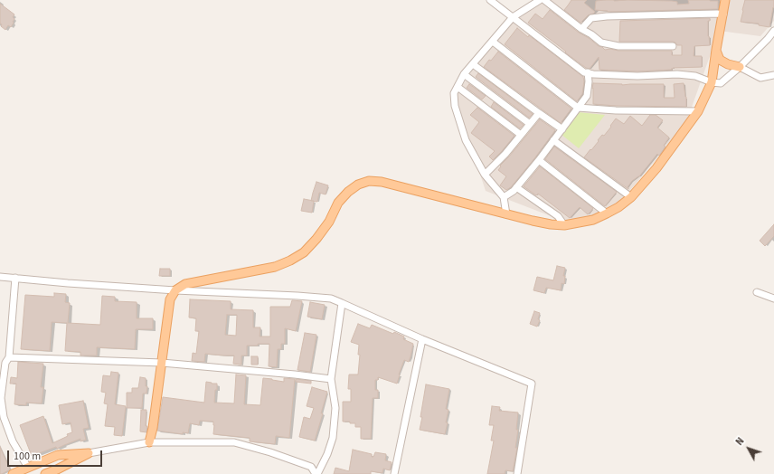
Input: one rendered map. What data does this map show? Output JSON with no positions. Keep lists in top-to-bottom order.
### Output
{
  "scale_bar": "100 m",
  "north": "top left"
}
